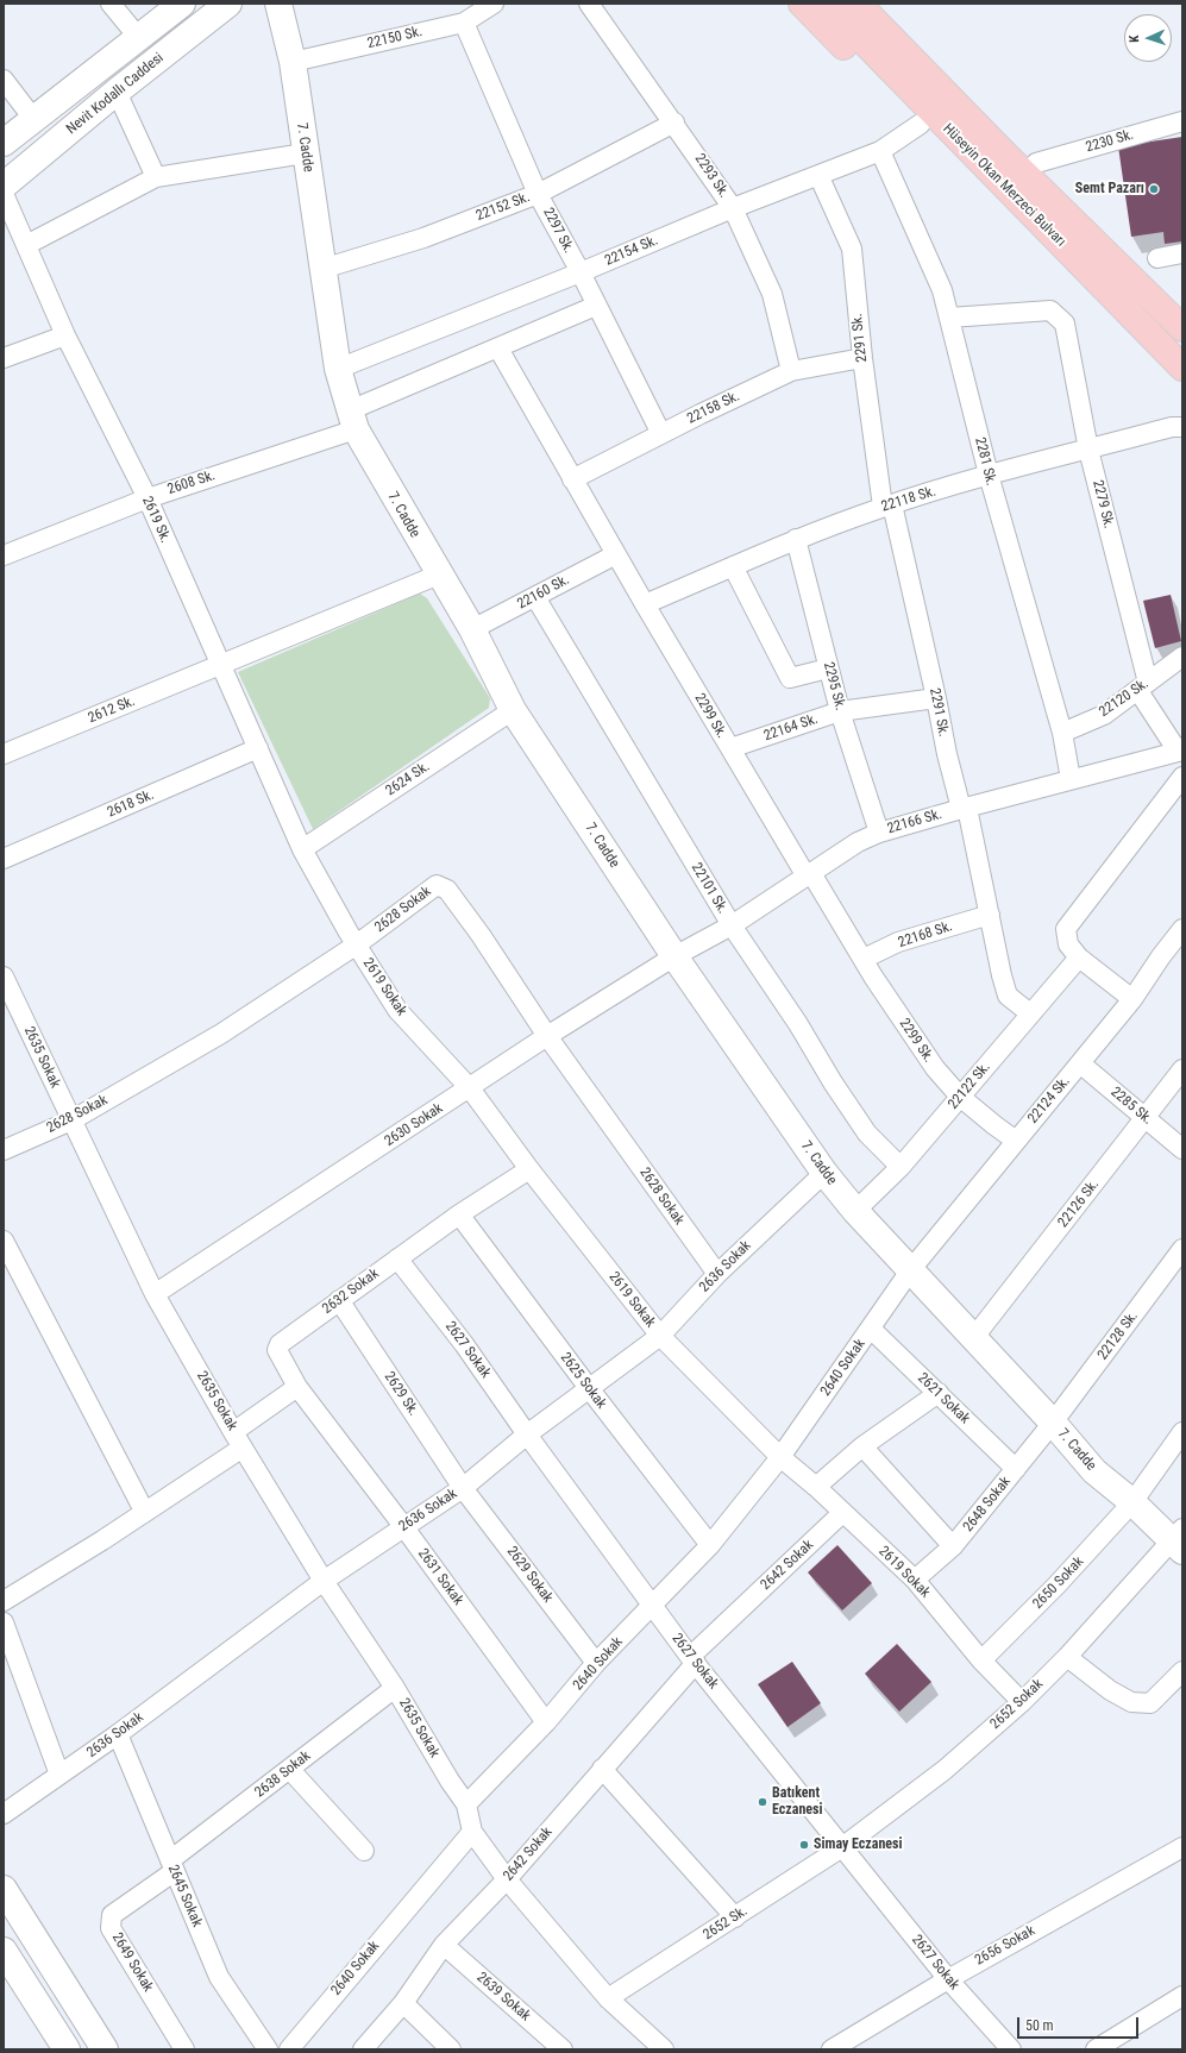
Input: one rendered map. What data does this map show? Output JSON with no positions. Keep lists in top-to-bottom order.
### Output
{
  "streets": {
    "main road": ["Hüseyin Okan Merzeci Bulvarı"],
    "street": [
      "22150 Sk.",
      "Nevit Kodallı Caddesi",
      "2230 Sk.",
      "7. Cadde",
      "2293 Sk.",
      "22152 Sk.",
      "2297 Sk.",
      "22154 Sk.",
      "2291 Sk.",
      "22158 Sk.",
      "2281 Sk.",
      "2608 Sk.",
      "22118 Sk.",
      "2279 Sk.",
      "2619 Sk.",
      "22160 Sk.",
      "2295 Sk.",
      "22120 Sk.",
      "2612 Sk.",
      "2299 Sk.",
      "22164 Sk.",
      "2624 Sk.",
      "2618 Sk.",
      "22166 Sk.",
      "22101 Sk.",
      "2628 Sokak",
      "22168 Sk.",
      "2619 Sokak",
      "2635 Sokak",
      "22122 Sk.",
      "22124 Sk.",
      "2285 Sk.",
      "2630 Sokak",
      "22126 Sk.",
      "2636 Sokak",
      "2632 Sokak",
      "22128 Sk.",
      "2627 Sokak",
      "2640 Sokak",
      "2625 Sokak",
      "2629 Sk.",
      "2621 Sokak",
      "2648 Sokak",
      "2642 Sokak",
      "2629 Sokak",
      "2631 Sokak",
      "2650 Sokak",
      "2652 Sokak",
      "2638 Sokak",
      "2645 Sokak",
      "2652 Sk.",
      "2656 Sokak",
      "2649 Sokak",
      "2639 Sokak"
    ]
  },
  "crossings": [
    ["22150 Sk.", "7. Cadde"],
    ["22150 Sk.", "2297 Sk."],
    ["7. Cadde", "22152 Sk."],
    ["7. Cadde", "22154 Sk."],
    ["7. Cadde", "2608 Sk."],
    ["7. Cadde", "22160 Sk."],
    ["7. Cadde", "2612 Sk."],
    ["7. Cadde", "2624 Sk."],
    ["7. Cadde", "22166 Sk."],
    ["7. Cadde", "22122 Sk."],
    ["7. Cadde", "22124 Sk."],
    ["7. Cadde", "2630 Sokak"],
    ["7. Cadde", "22126 Sk."],
    ["7. Cadde", "2636 Sokak"],
    ["7. Cadde", "22128 Sk."],
    ["7. Cadde", "2640 Sokak"],
    ["7. Cadde", "2648 Sokak"],
    ["7. Cadde", "2650 Sokak"],
    ["7. Cadde", "2652 Sokak"],
    ["2293 Sk.", "22152 Sk."],
    ["2293 Sk.", "22154 Sk."],
    ["2293 Sk.", "22158 Sk."],
    ["22152 Sk.", "2297 Sk."],
    ["2297 Sk.", "22154 Sk."],
    ["2297 Sk.", "22158 Sk."],
    ["2297 Sk.", "2608 Sk."],
    ["22154 Sk.", "2291 Sk."],
    ["22154 Sk.", "2281 Sk."],
    ["2291 Sk.", "22158 Sk."],
    ["2291 Sk.", "22118 Sk."],
    ["2291 Sk.", "22164 Sk."],
    ["2291 Sk.", "22166 Sk."],
    ["2291 Sk.", "22168 Sk."],
    ["2291 Sk.", "22122 Sk."],
    ["22158 Sk.", "2299 Sk."],
    ["2281 Sk.", "22118 Sk."],
    ["2281 Sk.", "2279 Sk."],
    ["2281 Sk.", "22120 Sk."],
    ["2281 Sk.", "22166 Sk."],
    ["2608 Sk.", "2619 Sk."],
    ["2608 Sk.", "2299 Sk."],
    ["22118 Sk.", "2279 Sk."],
    ["22118 Sk.", "2295 Sk."],
    ["22118 Sk.", "2299 Sk."],
    ["2279 Sk.", "22120 Sk."],
    ["2279 Sk.", "22166 Sk."],
    ["2619 Sk.", "2612 Sk."],
    ["2619 Sk.", "2624 Sk."],
    ["2619 Sk.", "2618 Sk."],
    ["2619 Sk.", "2619 Sokak"],
    ["22160 Sk.", "2299 Sk."],
    ["22160 Sk.", "22101 Sk."],
    ["2295 Sk.", "22164 Sk."],
    ["2295 Sk.", "22166 Sk."],
    ["2299 Sk.", "22164 Sk."],
    ["2299 Sk.", "22166 Sk."],
    ["2299 Sk.", "22168 Sk."],
    ["2299 Sk.", "22122 Sk."],
    ["2299 Sk.", "22124 Sk."],
    ["2624 Sk.", "2619 Sokak"],
    ["22166 Sk.", "22101 Sk."],
    ["22166 Sk.", "2630 Sokak"],
    ["22101 Sk.", "22122 Sk."],
    ["2628 Sokak", "2619 Sokak"],
    ["2628 Sokak", "2635 Sokak"],
    ["2628 Sokak", "2630 Sokak"],
    ["2628 Sokak", "2636 Sokak"],
    ["2619 Sokak", "2630 Sokak"],
    ["2619 Sokak", "2636 Sokak"],
    ["2619 Sokak", "2632 Sokak"],
    ["2619 Sokak", "2640 Sokak"],
    ["2619 Sokak", "2648 Sokak"],
    ["2619 Sokak", "2642 Sokak"],
    ["2619 Sokak", "2650 Sokak"],
    ["2619 Sokak", "2652 Sokak"],
    ["2635 Sokak", "2630 Sokak"],
    ["2635 Sokak", "2636 Sokak"],
    ["2635 Sokak", "2640 Sokak"],
    ["2635 Sokak", "2638 Sokak"],
    ["22124 Sk.", "2285 Sk."],
    ["22124 Sk.", "2640 Sokak"],
    ["2285 Sk.", "22126 Sk."],
    ["2636 Sokak", "2627 Sokak"],
    ["2636 Sokak", "2625 Sokak"],
    ["2636 Sokak", "2629 Sk."],
    ["2636 Sokak", "2629 Sokak"],
    ["2636 Sokak", "2631 Sokak"],
    ["2636 Sokak", "2645 Sokak"],
    ["2632 Sokak", "2627 Sokak"],
    ["2632 Sokak", "2625 Sokak"],
    ["2632 Sokak", "2629 Sk."],
    ["2632 Sokak", "2631 Sokak"],
    ["22128 Sk.", "2648 Sokak"],
    ["2627 Sokak", "2640 Sokak"],
    ["2627 Sokak", "2642 Sokak"],
    ["2627 Sokak", "2652 Sokak"],
    ["2627 Sokak", "2652 Sk."],
    ["2627 Sokak", "2656 Sokak"],
    ["2640 Sokak", "2625 Sokak"],
    ["2640 Sokak", "2621 Sokak"],
    ["2640 Sokak", "2629 Sokak"],
    ["2640 Sokak", "2631 Sokak"],
    ["2629 Sk.", "2629 Sokak"],
    ["2621 Sokak", "2648 Sokak"],
    ["2642 Sokak", "2639 Sokak"],
    ["2652 Sokak", "2652 Sk."],
    ["2638 Sokak", "2645 Sokak"],
    ["2638 Sokak", "2649 Sokak"],
    ["2645 Sokak", "2649 Sokak"]
  ],
  "places": ["Semt Pazarı", "Batıkent Eczanesi", "Simay Eczanesi"],
  "scale_bar": "50 m",
  "north": "left"
}
